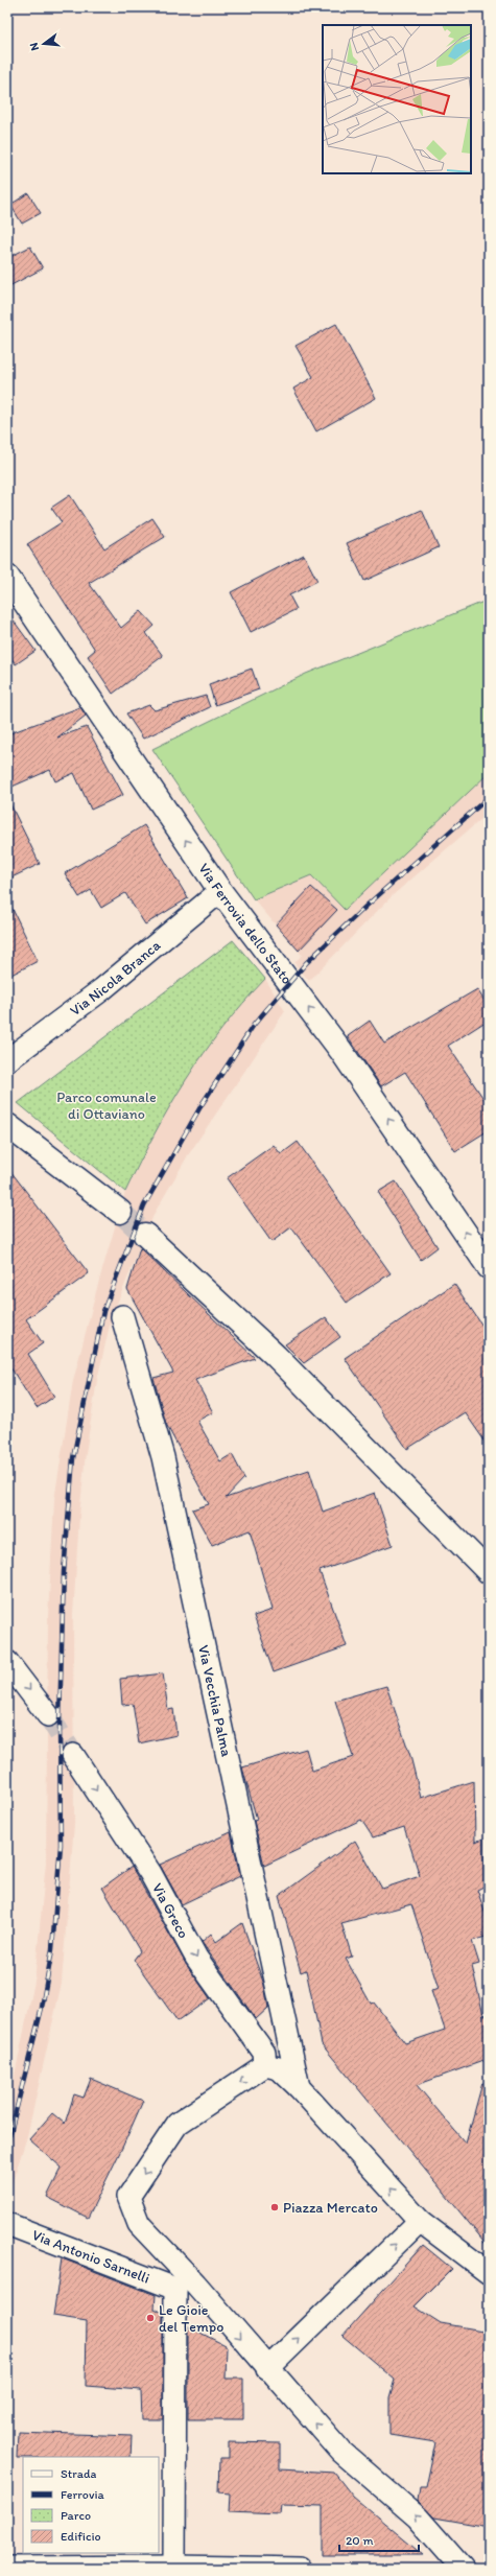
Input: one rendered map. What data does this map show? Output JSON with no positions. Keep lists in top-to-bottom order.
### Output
{
  "streets": {
    "main road": ["Via Ferrovia dello Stato"],
    "street": [
      "Via Nicola Branca",
      "Via Vecchia Palma",
      "Via Greco",
      "Via Antonio Sarnelli"
    ]
  },
  "crossings": [
    ["Via Ferrovia dello Stato", "Via Nicola Branca"]
  ],
  "one_way": ["Via Ferrovia dello Stato", "Via Greco"],
  "parks": ["Parco comunale di Ottaviano"],
  "places": ["Piazza Mercato", "Le Gioie del Tempo"],
  "legend": [
    "Strada",
    "Ferrovia",
    "Parco",
    "Edificio"
  ],
  "scale_bar": "20 m",
  "north": "left"
}
